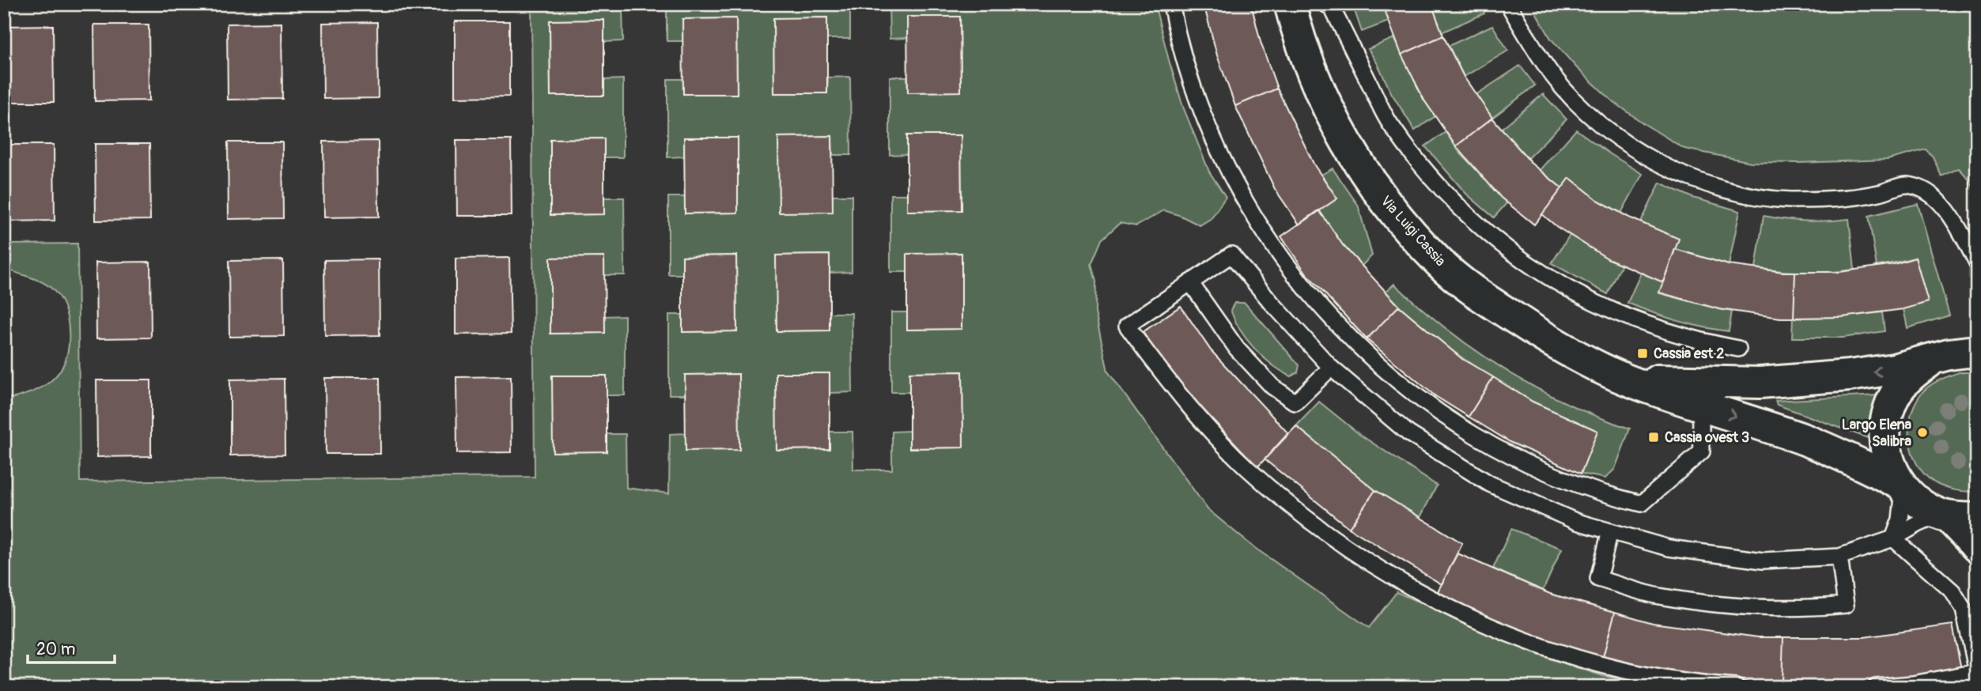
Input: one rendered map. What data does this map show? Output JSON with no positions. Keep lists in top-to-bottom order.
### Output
{
  "streets": {
    "street": ["Via Luigi Cassia"]
  },
  "places": {
    "transit": ["Cassia est 2", "Cassia ovest 3"],
    "other": ["Largo Elena Salibra"]
  },
  "scale_bar": "20 m"
}
